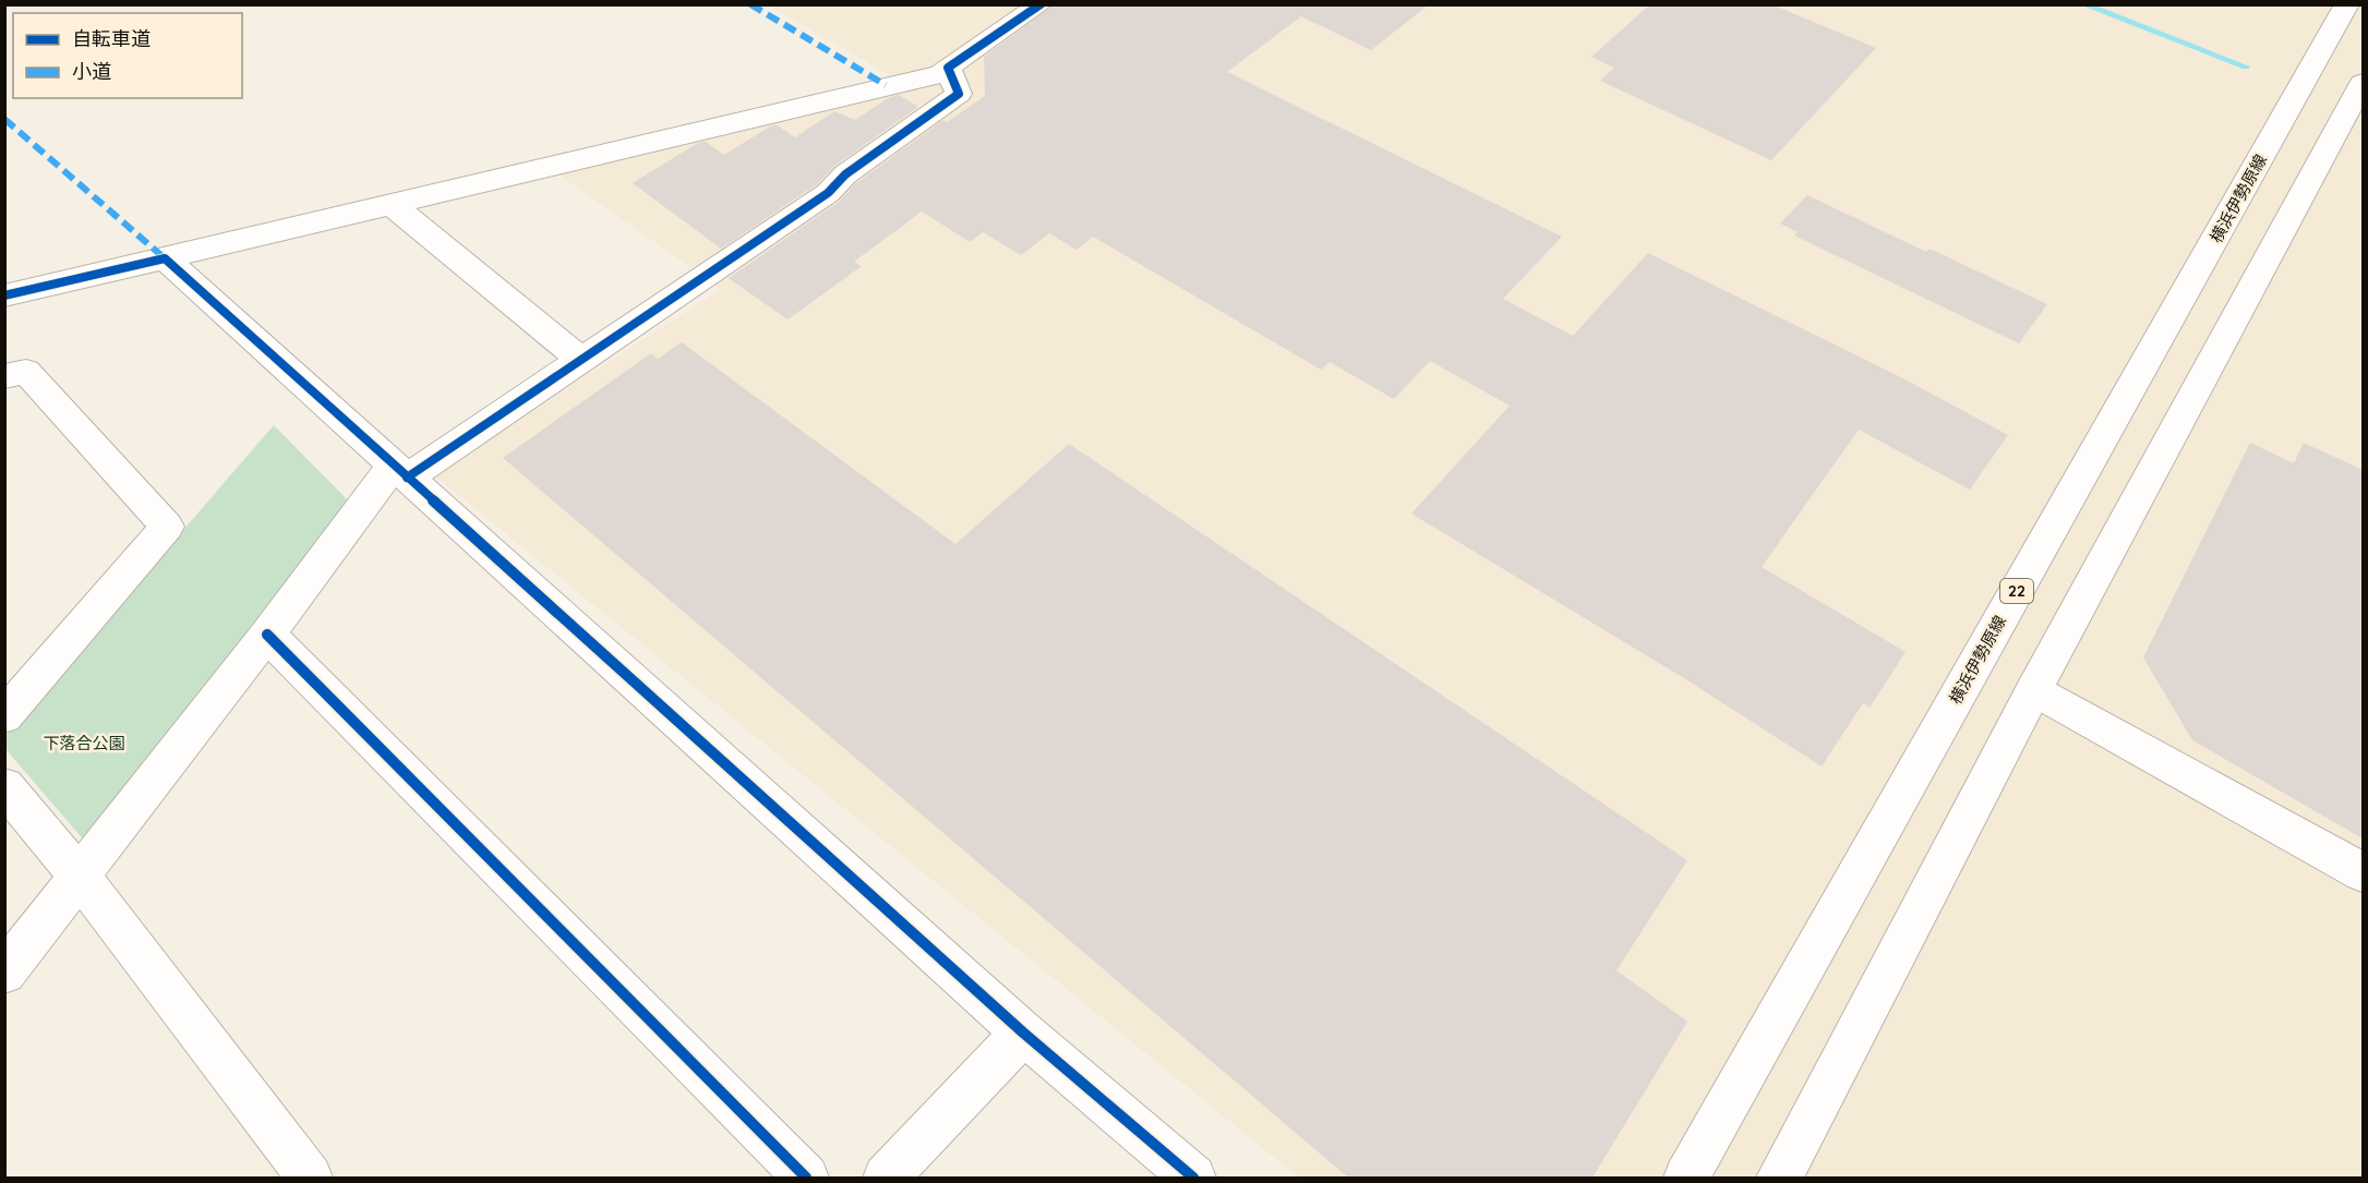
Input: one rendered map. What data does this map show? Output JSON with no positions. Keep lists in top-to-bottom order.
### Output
{
  "streets": {
    "street": ["横浜伊勢原線", "22"]
  },
  "parks": ["下落合公園"],
  "legend": ["自転車道", "小道"]
}
